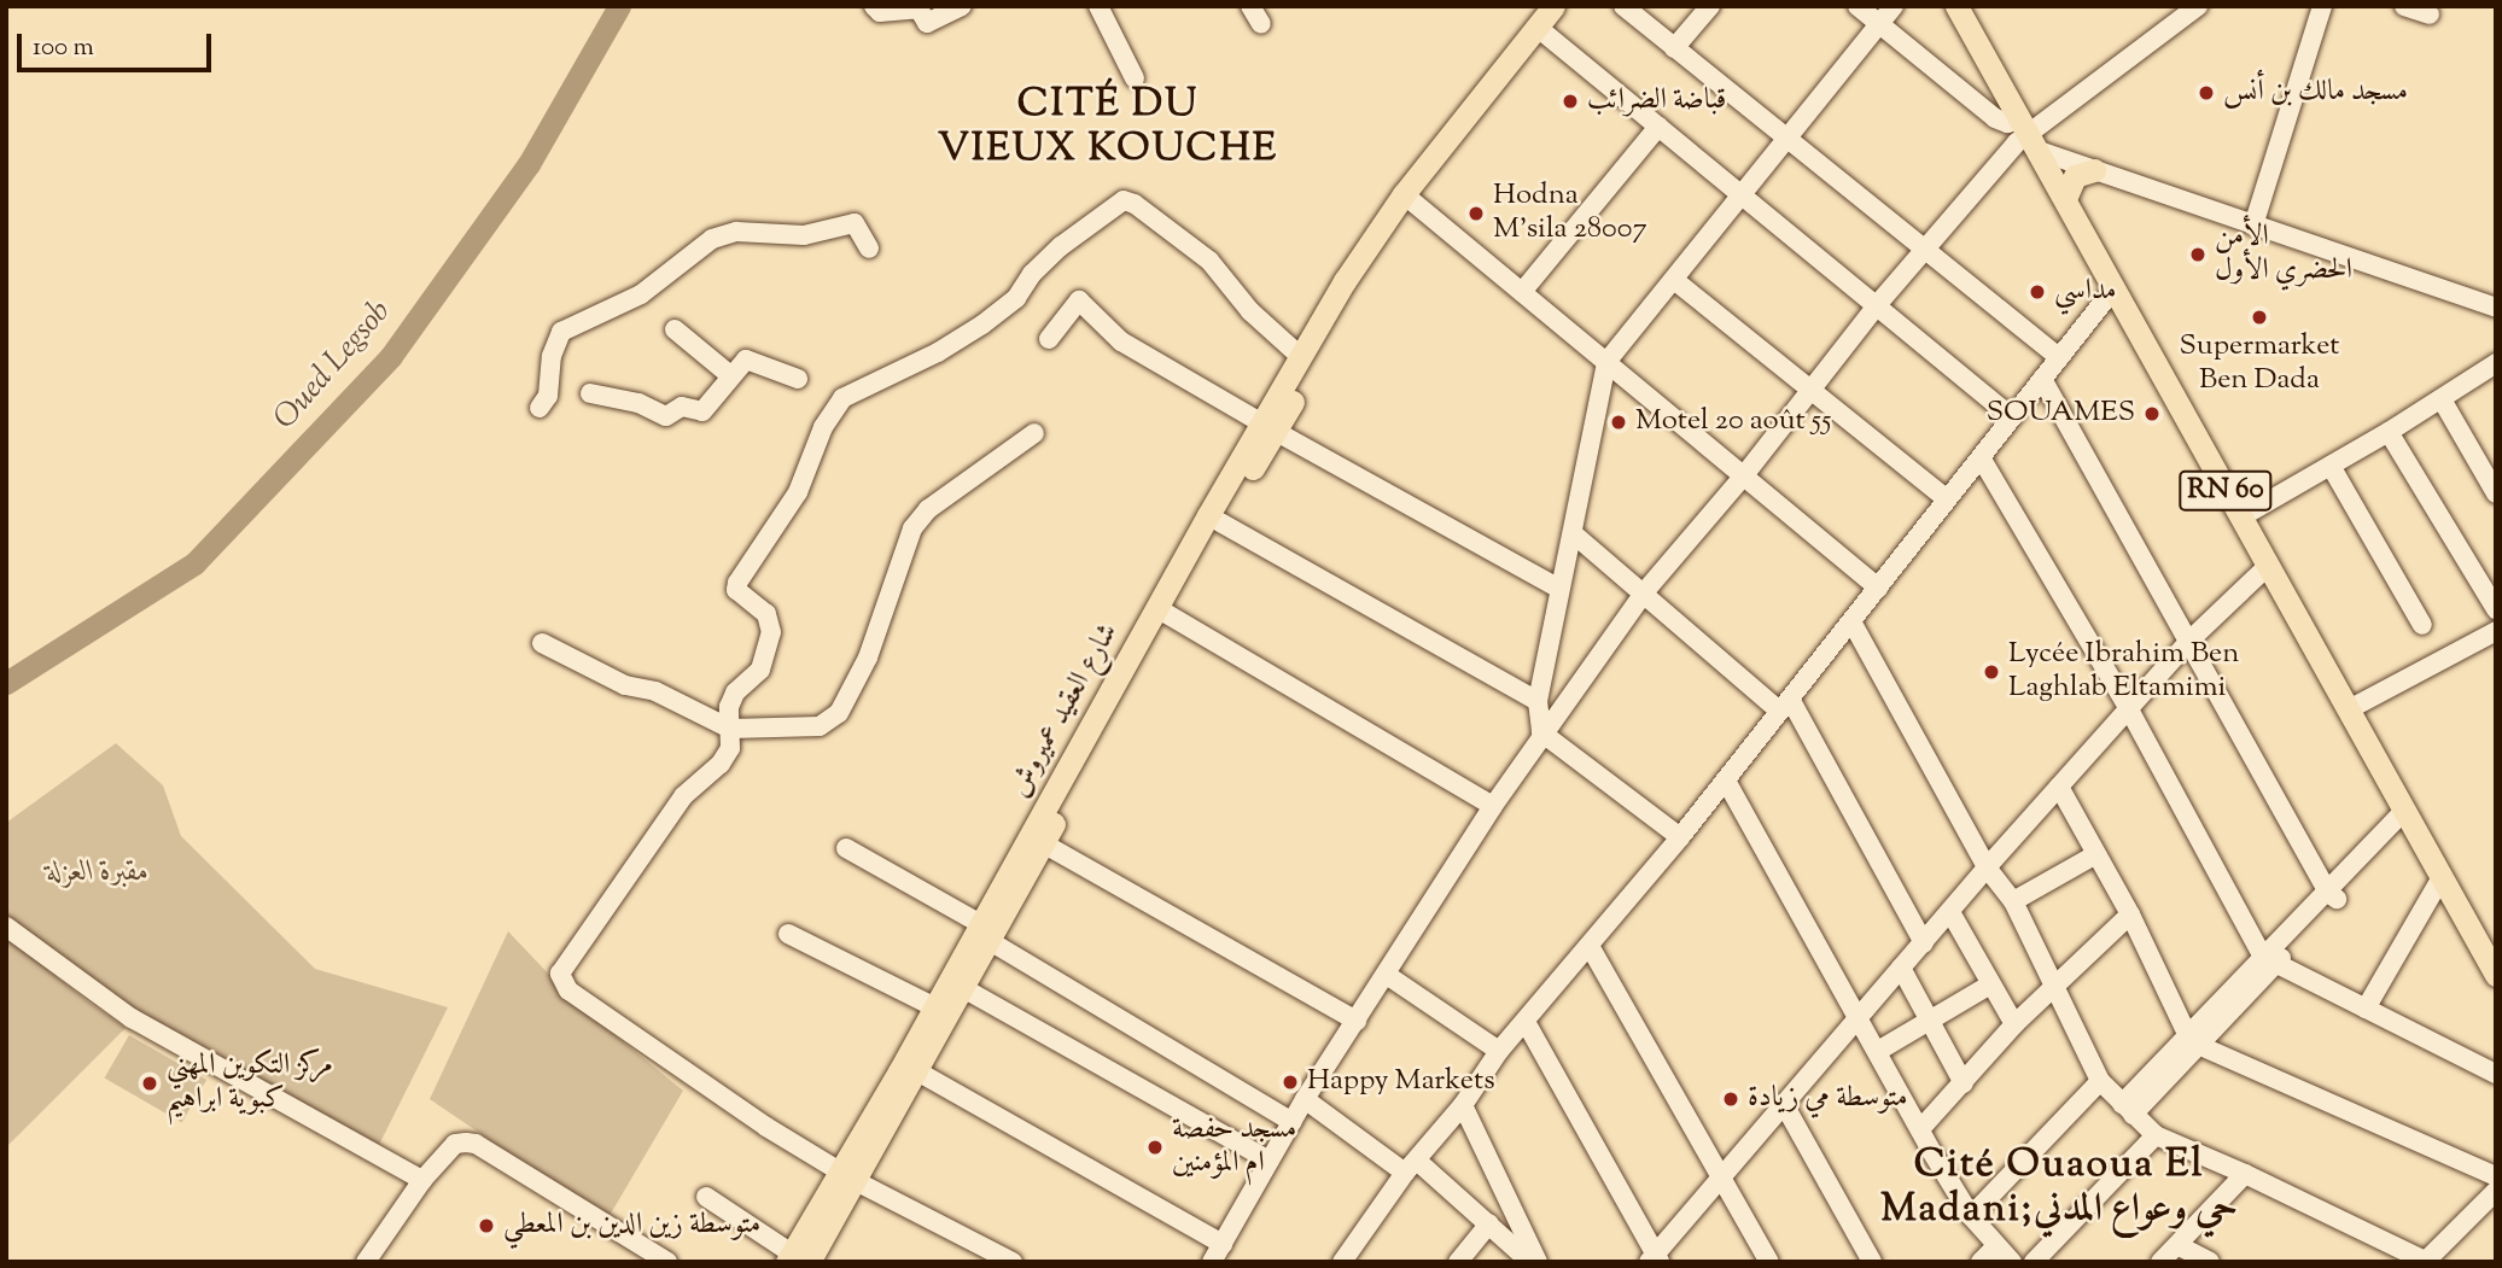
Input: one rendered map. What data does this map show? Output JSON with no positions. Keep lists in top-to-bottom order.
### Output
{
  "streets": {
    "main road": ["RN 60", "شارع العقيد عميروش"]
  },
  "districts": ["CITÉ DU VIEUX KOUCHE", "Cité Ouaoua El Madani;حي وعواع المدني"],
  "water": ["Oued Legsob"],
  "parks": ["مقبرة العزلة"],
  "places": [
    "مسجد مالك بن أنس",
    "قباضة الضرائب",
    "Hodna M'sila 28007",
    "الأمن الحضري الأول",
    "مداسي",
    "Supermarket Ben Dada",
    "SOUAMES",
    "Motel 20 août 55",
    "Lycée Ibrahim Ben Laghlab Eltamimi",
    "Happy Markets",
    "مركز التكوين المهني كبوية ابراهيم",
    "متوسطة مي زيادة",
    "مسجد حفصة ام المؤمنين",
    "متوسطة زين الدين بن المعطي"
  ],
  "scale_bar": "100 m"
}
